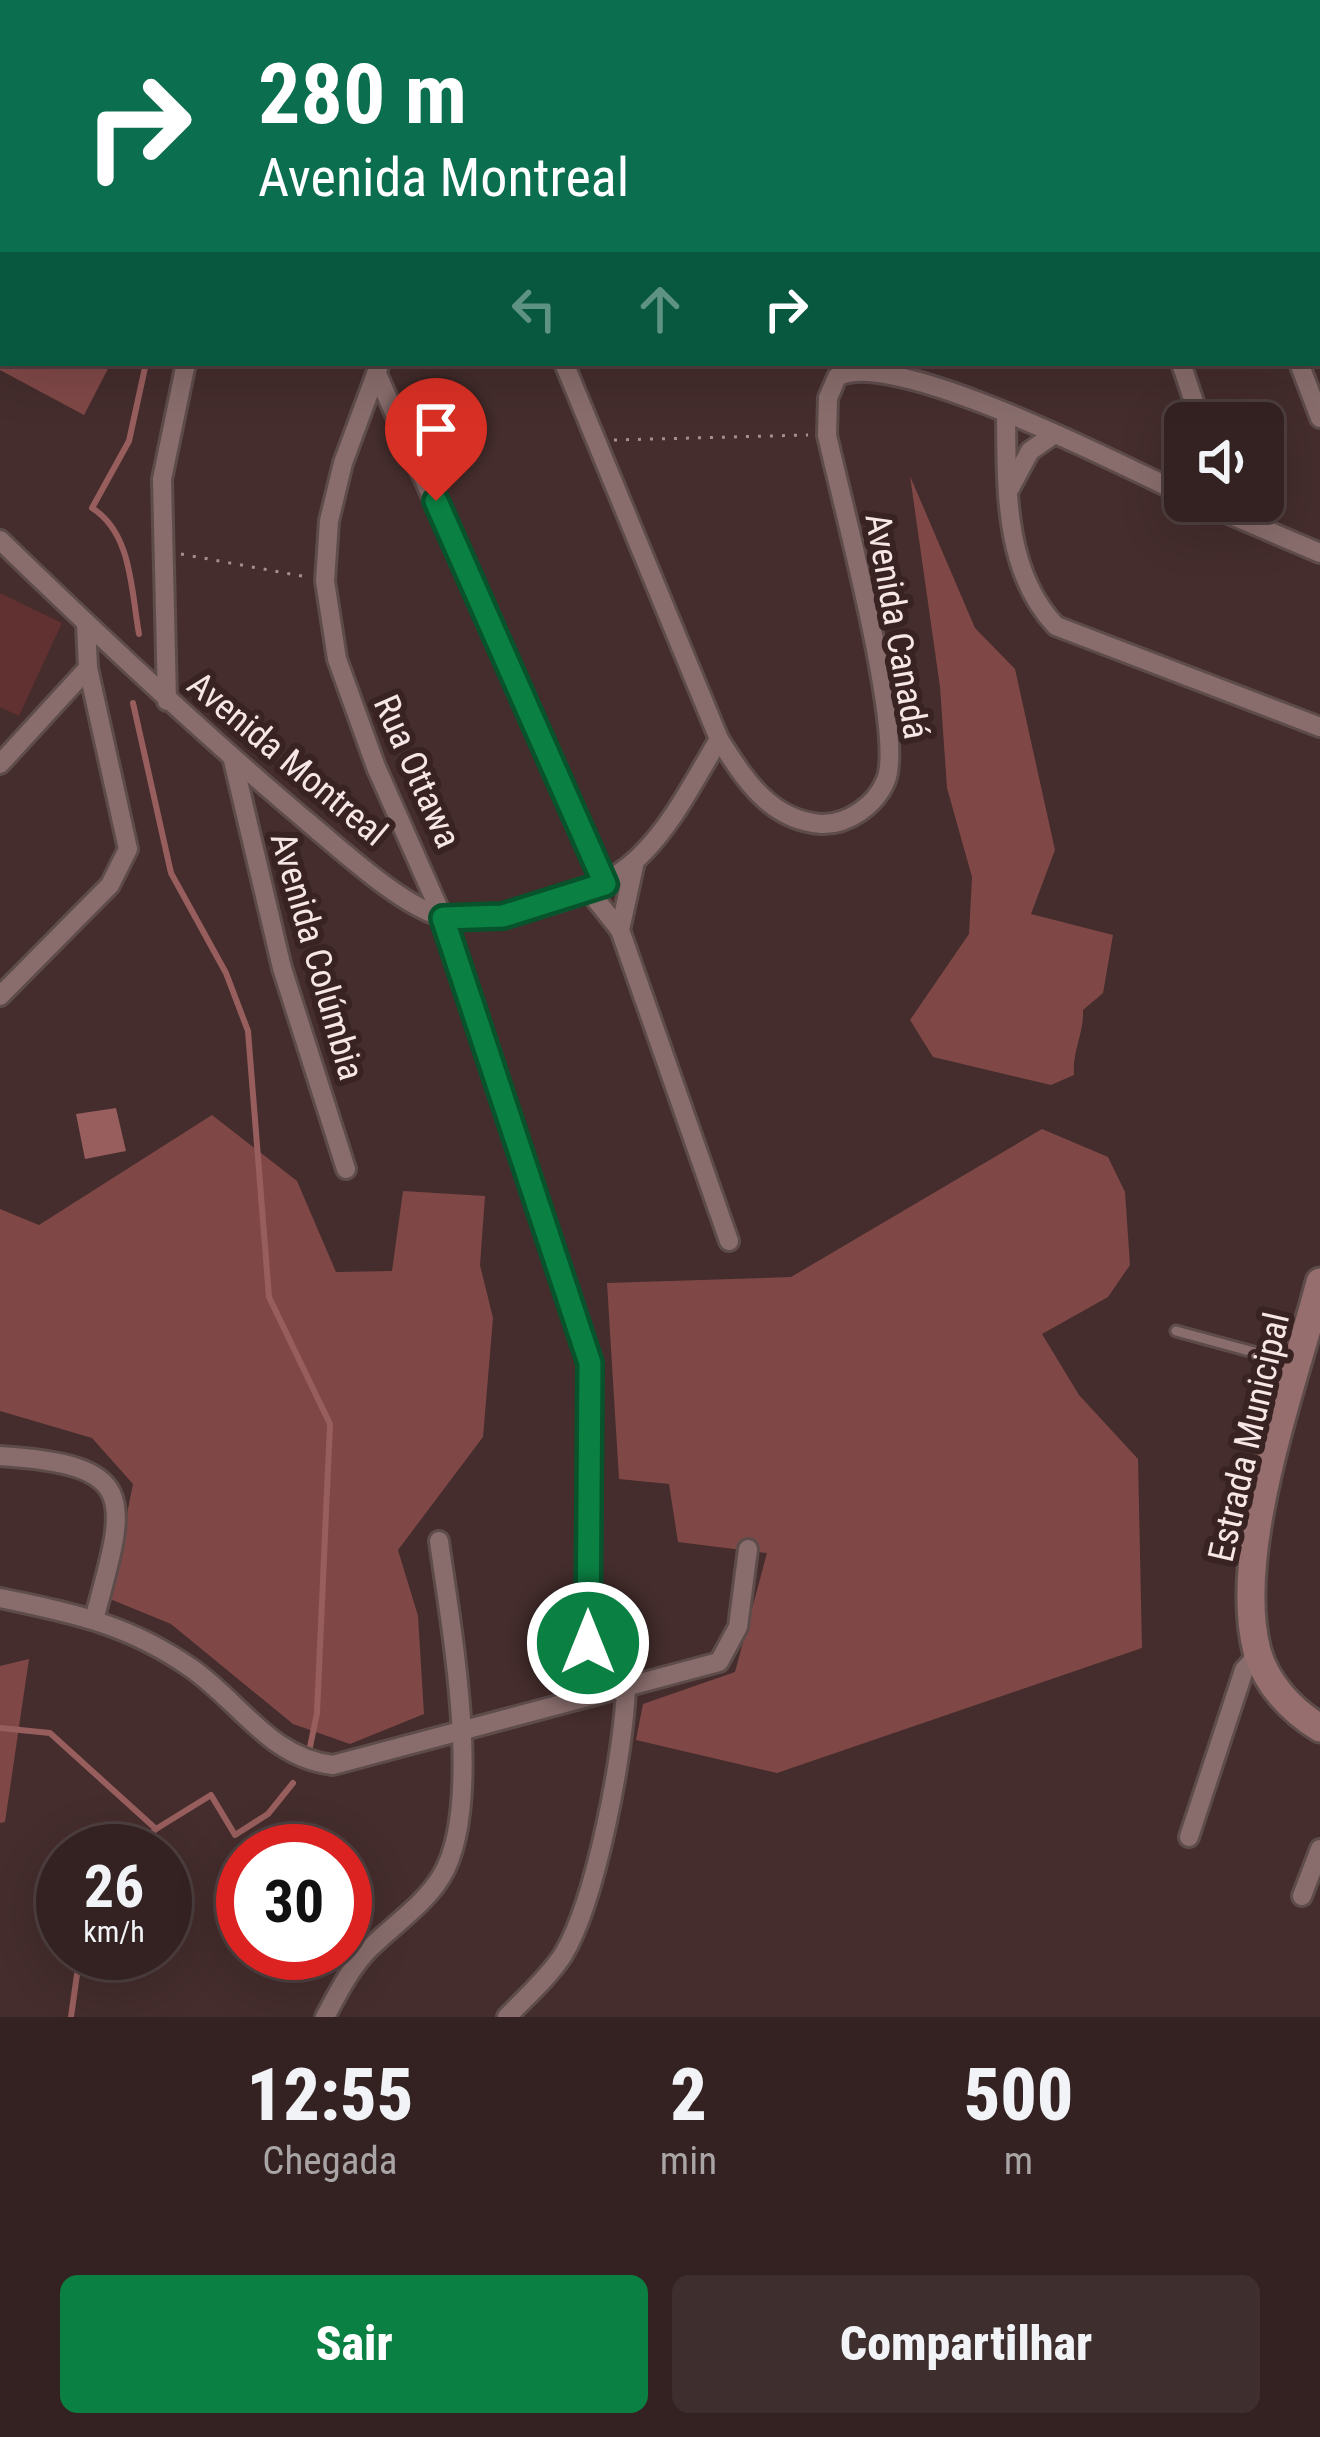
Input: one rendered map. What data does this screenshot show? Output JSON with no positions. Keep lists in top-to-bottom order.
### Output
{
  "streets": {
    "main road": ["Estrada Municipal"],
    "street": [
      "Avenida Canadá",
      "Avenida Montreal",
      "Rua Ottawa",
      "Avenida Colúmbia"
    ]
  },
  "crossings": [
    ["Avenida Montreal", "Rua Ottawa"],
    ["Avenida Montreal", "Avenida Colúmbia"]
  ],
  "page": {
    "turn": ["280 m", "Avenida Montreal"],
    "speed": "26 km/h",
    "limit": "30",
    "eta": [
      "12:55",
      "Chegada",
      "2",
      "min",
      "500",
      "m"
    ],
    "buttons": ["Sair", "Compartilhar"]
  }
}
